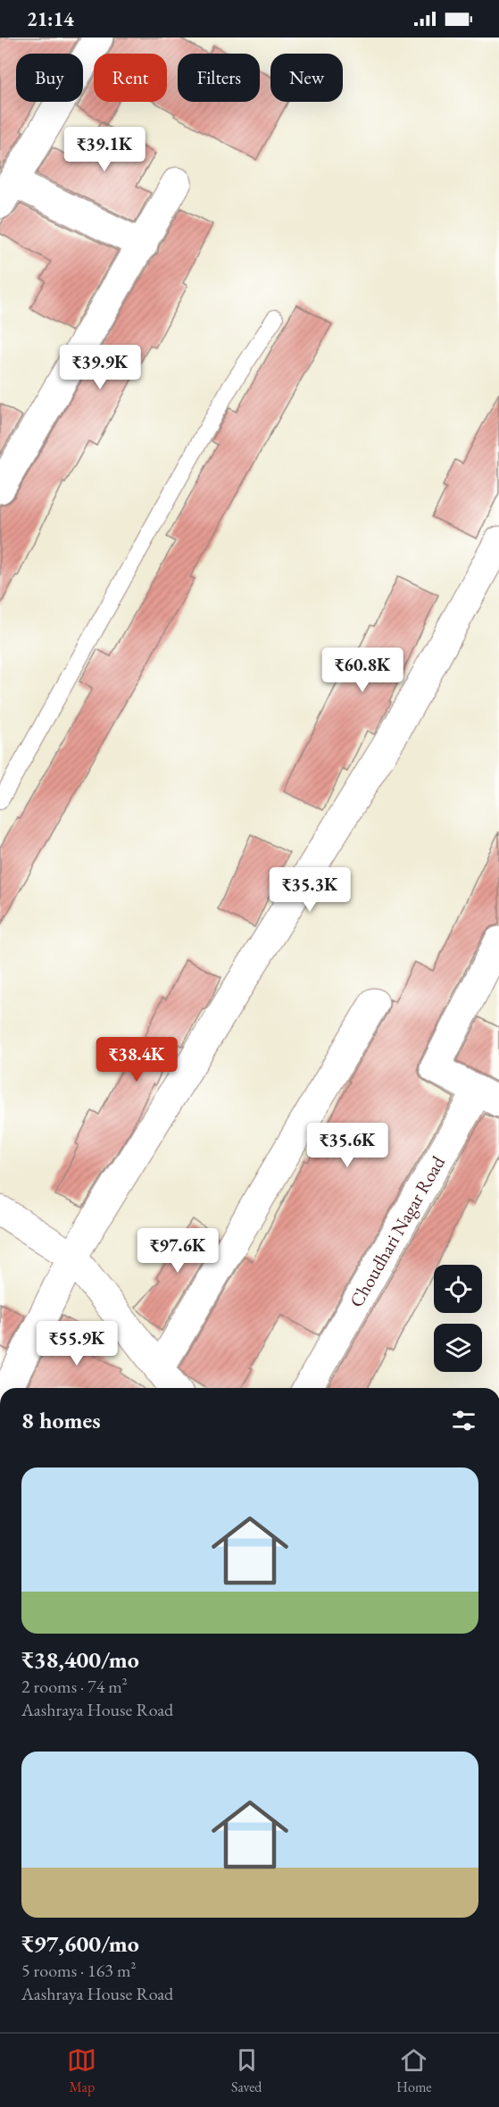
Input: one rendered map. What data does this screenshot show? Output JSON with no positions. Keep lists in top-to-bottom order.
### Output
{
  "streets": {
    "street": ["Choudhari Nagar Road"]
  },
  "page": {
    "status": "21:14",
    "chip": [
      "Buy",
      "Rent",
      "Filters",
      "New"
    ],
    "price": [
      "₹39.1K",
      "₹39.9K",
      "₹60.8K",
      "₹35.3K",
      "₹38.4K",
      "₹35.6K",
      "₹97.6K",
      "₹55.9K"
    ],
    "heading": "8 homes",
    "list": [
      {
        "name": "₹38,400/mo",
        "note": "2 rooms · 74 m² · Aashraya House Road"
      },
      {
        "name": "₹97,600/mo",
        "note": "5 rooms · 163 m² · Aashraya House Road"
      }
    ],
    "tabs": ["Map", "Saved", "Home"]
  }
}
